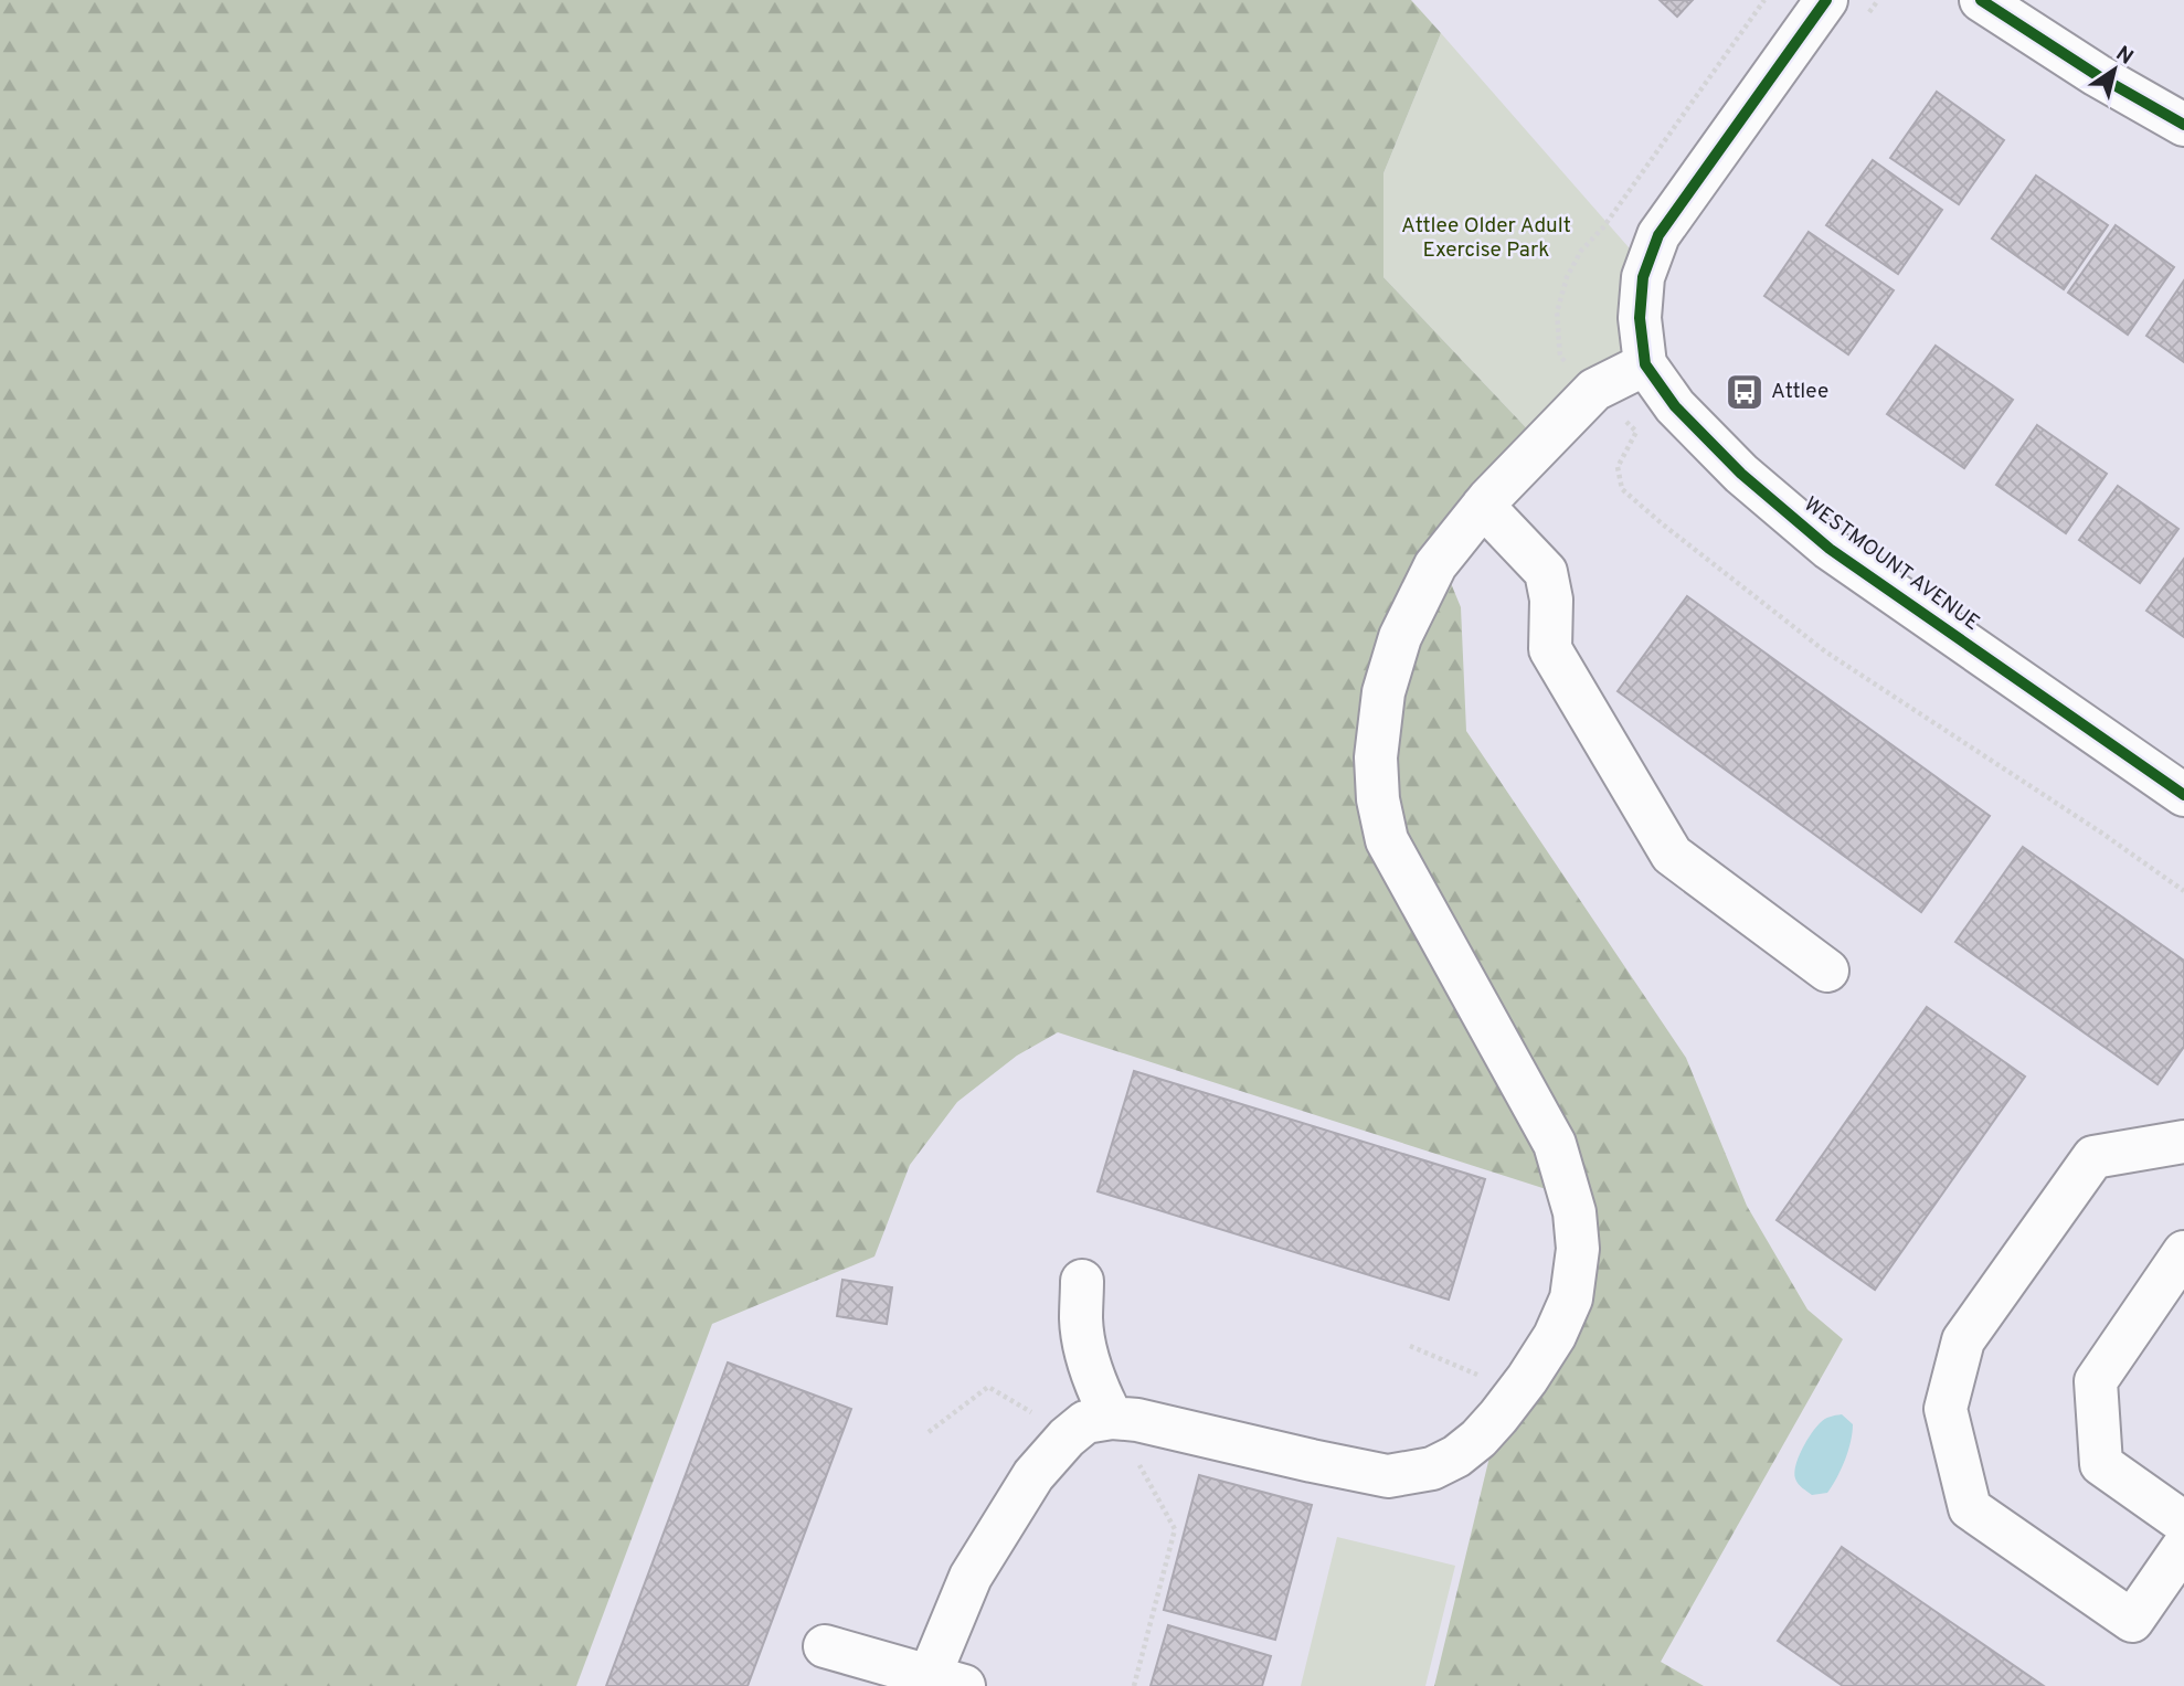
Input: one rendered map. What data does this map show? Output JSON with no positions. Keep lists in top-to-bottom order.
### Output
{
  "streets": {
    "street": ["WESTMOUNT AVENUE"]
  },
  "parks": ["Attlee Older Adult Exercise Park"],
  "places": {
    "bus stop": ["Attlee"]
  },
  "north": "top right"
}
